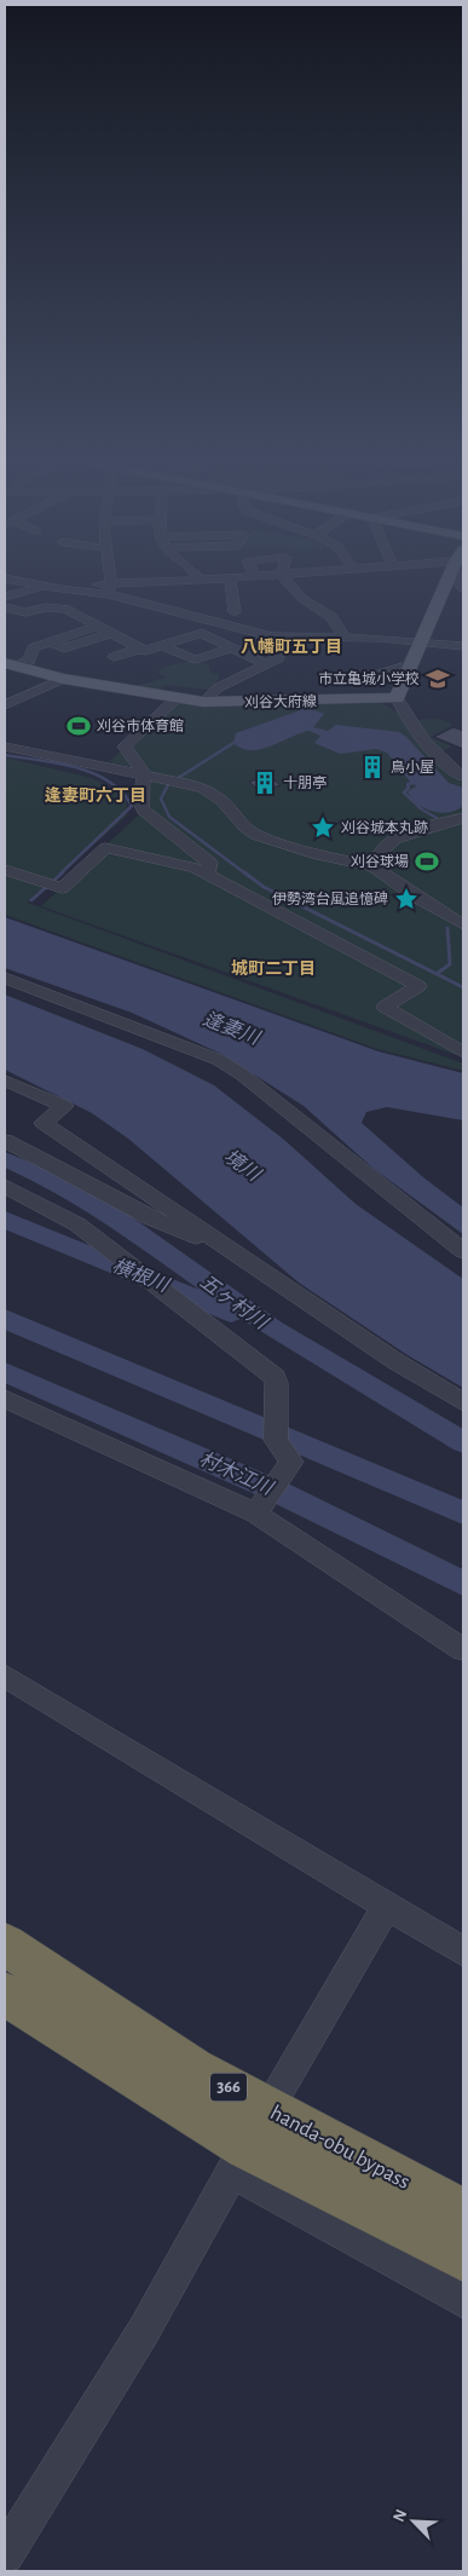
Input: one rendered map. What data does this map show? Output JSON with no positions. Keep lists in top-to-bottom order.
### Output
{
  "streets": {
    "highway": ["366", "handa-obu bypass"],
    "main road": ["刈谷大府線"]
  },
  "districts": ["八幡町五丁目", "逢妻町六丁目", "城町二丁目"],
  "water": [
    "逢妻川",
    "境川",
    "横根川",
    "五ヶ村川",
    "村木江川"
  ],
  "places": {
    "school or university": ["市立亀城小学校"],
    "sports": ["刈谷市体育館", "刈谷球場"],
    "building": ["鳥小屋", "十朋亭"],
    "place": ["刈谷城本丸跡", "伊勢湾台風追憶碑"]
  },
  "north": "top left"
}
